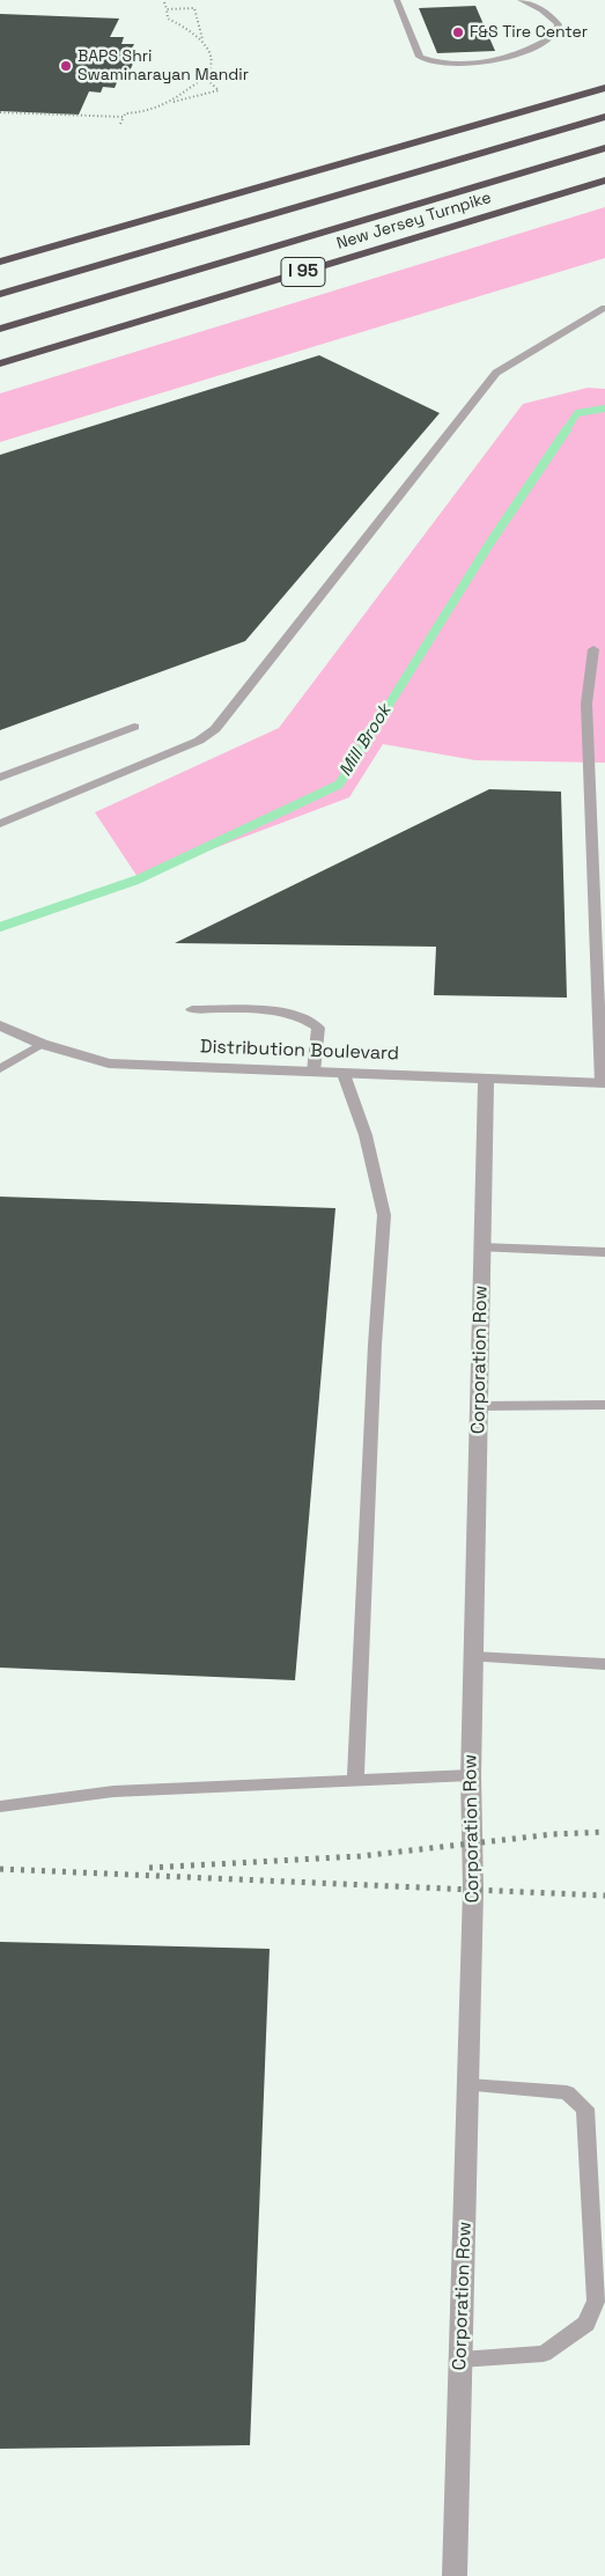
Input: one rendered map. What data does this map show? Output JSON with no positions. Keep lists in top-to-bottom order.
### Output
{
  "streets": {
    "highway": ["New Jersey Turnpike", "I 95"],
    "street": ["Distribution Boulevard", "Corporation Row"]
  },
  "crossings": [
    ["Distribution Boulevard", "Corporation Row"]
  ],
  "water": ["Mill Brook"],
  "places": ["F&S Tire Center", "BAPS Shri Swaminarayan Mandir"]
}
